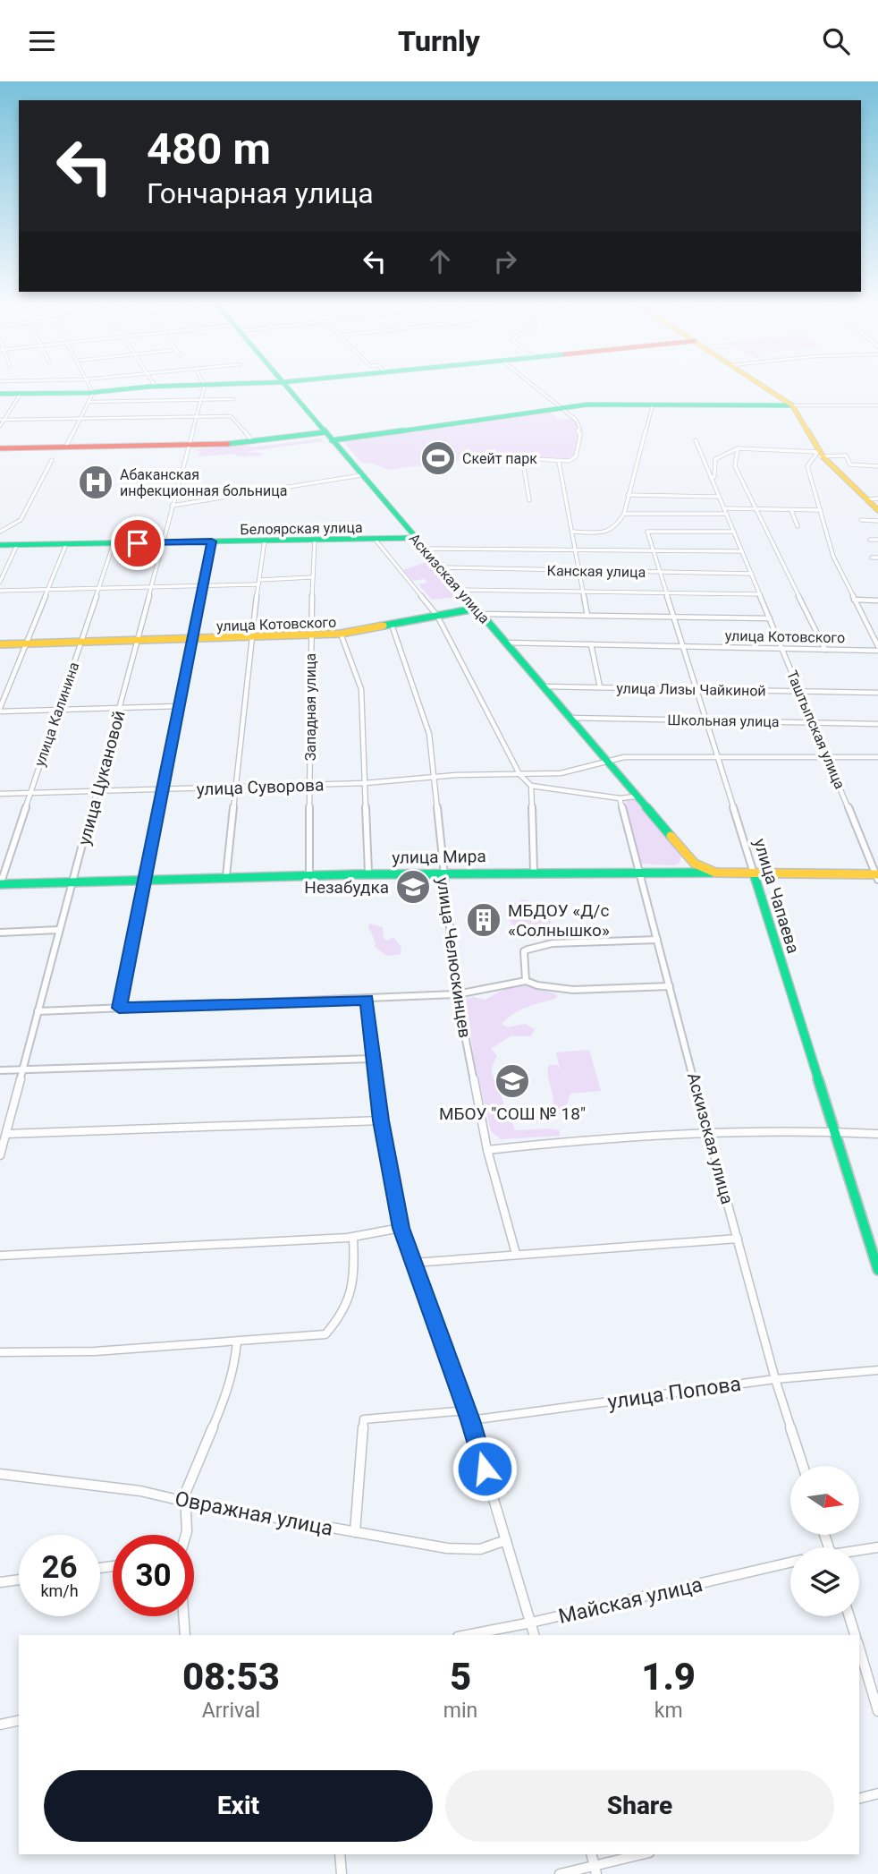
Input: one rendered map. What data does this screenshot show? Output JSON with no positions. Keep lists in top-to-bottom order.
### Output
{
  "streets": {
    "street": [
      "Белоярская улица",
      "Канская улица",
      "Аскизская улица",
      "улица Котовского",
      "улица Лизы Чайкиной",
      "Западная улица",
      "улица Калинина",
      "Школьная улица",
      "Таштыпская улица",
      "улица Цукановой",
      "улица Суворова",
      "улица Мира",
      "улица Чапаева",
      "улица Челюскинцев",
      "улица Попова",
      "Овражная улица",
      "Майская улица"
    ]
  },
  "crossings": [
    ["Белоярская улица", "Аскизская улица"],
    ["Белоярская улица", "Западная улица"],
    ["Белоярская улица", "улица Калинина"],
    ["Белоярская улица", "улица Цукановой"],
    ["Канская улица", "Аскизская улица"],
    ["Канская улица", "Таштыпская улица"],
    ["Канская улица", "улица Чапаева"],
    ["Аскизская улица", "улица Котовского"],
    ["Аскизская улица", "улица Лизы Чайкиной"],
    ["Аскизская улица", "Школьная улица"],
    ["Аскизская улица", "улица Суворова"],
    ["Аскизская улица", "улица Мира"],
    ["Аскизская улица", "улица Попова"],
    ["улица Котовского", "Западная улица"],
    ["улица Котовского", "улица Калинина"],
    ["улица Котовского", "Таштыпская улица"],
    ["улица Котовского", "улица Цукановой"],
    ["улица Котовского", "улица Чапаева"],
    ["улица Котовского", "улица Челюскинцев"],
    ["улица Лизы Чайкиной", "Таштыпская улица"],
    ["улица Лизы Чайкиной", "улица Чапаева"],
    ["Западная улица", "улица Суворова"],
    ["Западная улица", "улица Мира"],
    ["улица Калинина", "улица Суворова"],
    ["улица Калинина", "улица Мира"],
    ["Школьная улица", "Таштыпская улица"],
    ["Школьная улица", "улица Чапаева"],
    ["Таштыпская улица", "улица Суворова"],
    ["Таштыпская улица", "улица Мира"],
    ["Таштыпская улица", "улица Чапаева"],
    ["улица Цукановой", "улица Суворова"],
    ["улица Цукановой", "улица Мира"],
    ["улица Суворова", "улица Чапаева"],
    ["улица Суворова", "улица Челюскинцев"],
    ["улица Мира", "улица Чапаева"],
    ["улица Мира", "улица Челюскинцев"]
  ],
  "places": {
    "sports": ["Скейт парк"],
    "hospital": ["Абаканская инфекционная больница"],
    "school or university": ["Незабудка", "МБОУ \"СОШ № 18\""],
    "building": ["МБДОУ «Д/с «Солнышко»"]
  },
  "north": "right",
  "page": {
    "header": "Turnly",
    "turn": ["480 m", "Гончарная улица"],
    "speed": "26 km/h",
    "limit": "30",
    "eta": [
      "08:53",
      "Arrival",
      "5",
      "min",
      "1.9",
      "km"
    ],
    "buttons": ["Exit", "Share"]
  }
}
